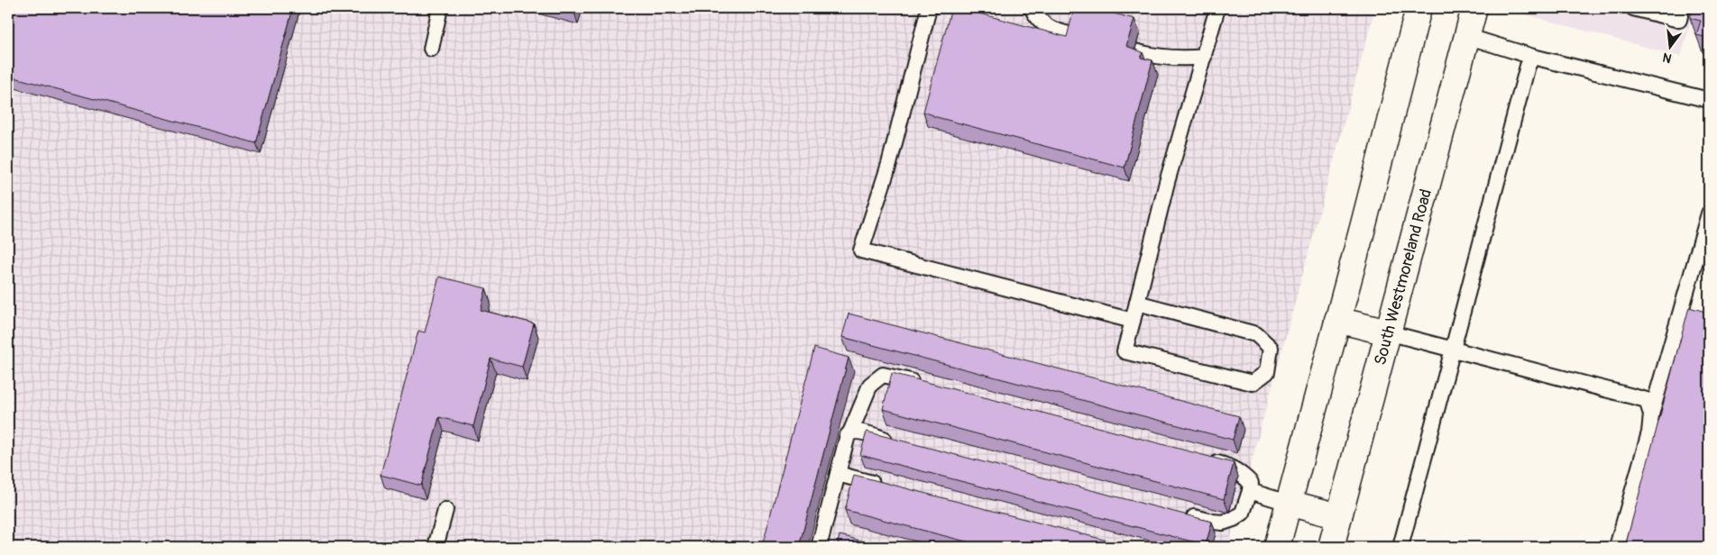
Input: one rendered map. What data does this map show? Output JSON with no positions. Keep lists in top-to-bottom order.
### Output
{
  "streets": {
    "main road": ["South Westmoreland Road"]
  },
  "north": "bottom"
}
